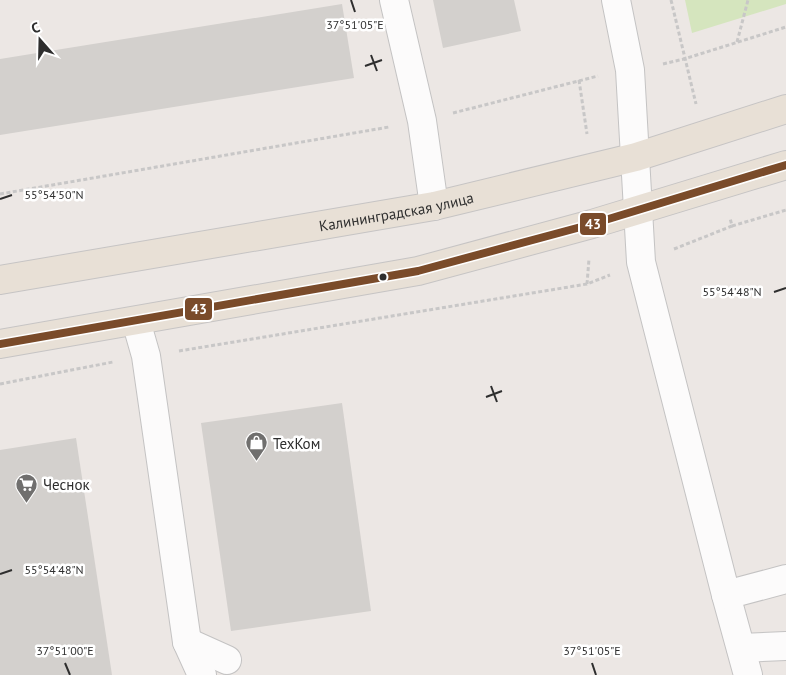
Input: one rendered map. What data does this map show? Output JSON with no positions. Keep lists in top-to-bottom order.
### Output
{
  "streets": {
    "main road": ["Калининградская улица"]
  },
  "places": {
    "shop": ["ТехКом"],
    "supermarket": ["Чеснок"]
  },
  "lines": ["transit line 43"],
  "north": "top",
  "coordinates": [
    "37°51'05\"E",
    "55°54'50\"N",
    "55°54'48\"N",
    "37°51'00\"E"
  ]
}
